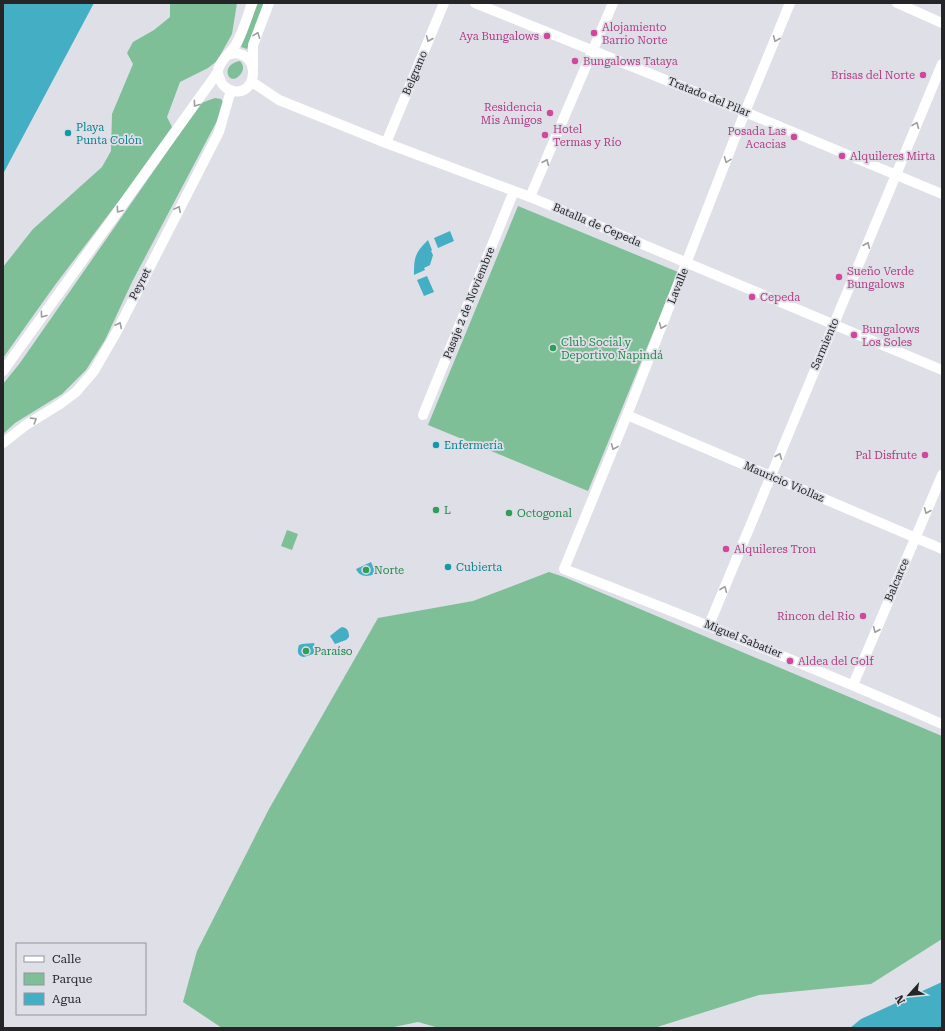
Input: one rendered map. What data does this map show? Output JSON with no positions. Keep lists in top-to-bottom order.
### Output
{
  "streets": {
    "street": [
      "Belgrano",
      "Tratado del Pilar",
      "Batalla de Cepeda",
      "Peyret",
      "Lavalle",
      "Pasaje 2 de Noviembre",
      "Sarmiento",
      "Mauricio Viollaz",
      "Balcarce",
      "Miguel Sabatier"
    ]
  },
  "crossings": [
    ["Belgrano", "Batalla de Cepeda"],
    ["Tratado del Pilar", "Lavalle"],
    ["Tratado del Pilar", "Sarmiento"],
    ["Batalla de Cepeda", "Peyret"],
    ["Batalla de Cepeda", "Lavalle"],
    ["Batalla de Cepeda", "Pasaje 2 de Noviembre"],
    ["Batalla de Cepeda", "Sarmiento"],
    ["Lavalle", "Mauricio Viollaz"],
    ["Lavalle", "Miguel Sabatier"],
    ["Sarmiento", "Mauricio Viollaz"],
    ["Sarmiento", "Miguel Sabatier"],
    ["Mauricio Viollaz", "Balcarce"],
    ["Balcarce", "Miguel Sabatier"]
  ],
  "one_way": [
    "Belgrano",
    "Lavalle",
    "Sarmiento",
    "Balcarce"
  ],
  "places": [
    "Alojamiento Barrio Norte",
    "Aya Bungalows",
    "Bungalows Tataya",
    "Brisas del Norte",
    "Residencia Mis Amigos",
    "Playa Punta Colón",
    "Hotel Termas y Río",
    "Posada Las Acacias",
    "Alquileres Mirta",
    "Sueño Verde Bungalows",
    "Cepeda",
    "Bungalows Los Soles",
    "Club Social y Deportivo Ñapindá",
    "Enfermería",
    "Pal Disfrute",
    "L",
    "Octogonal",
    "Alquileres Tron",
    "Cubierta",
    "Norte",
    "Rincon del Rio",
    "Paraíso",
    "Aldea del Golf"
  ],
  "legend": ["Calle", "Parque", "Agua"],
  "north": "bottom left"
}
